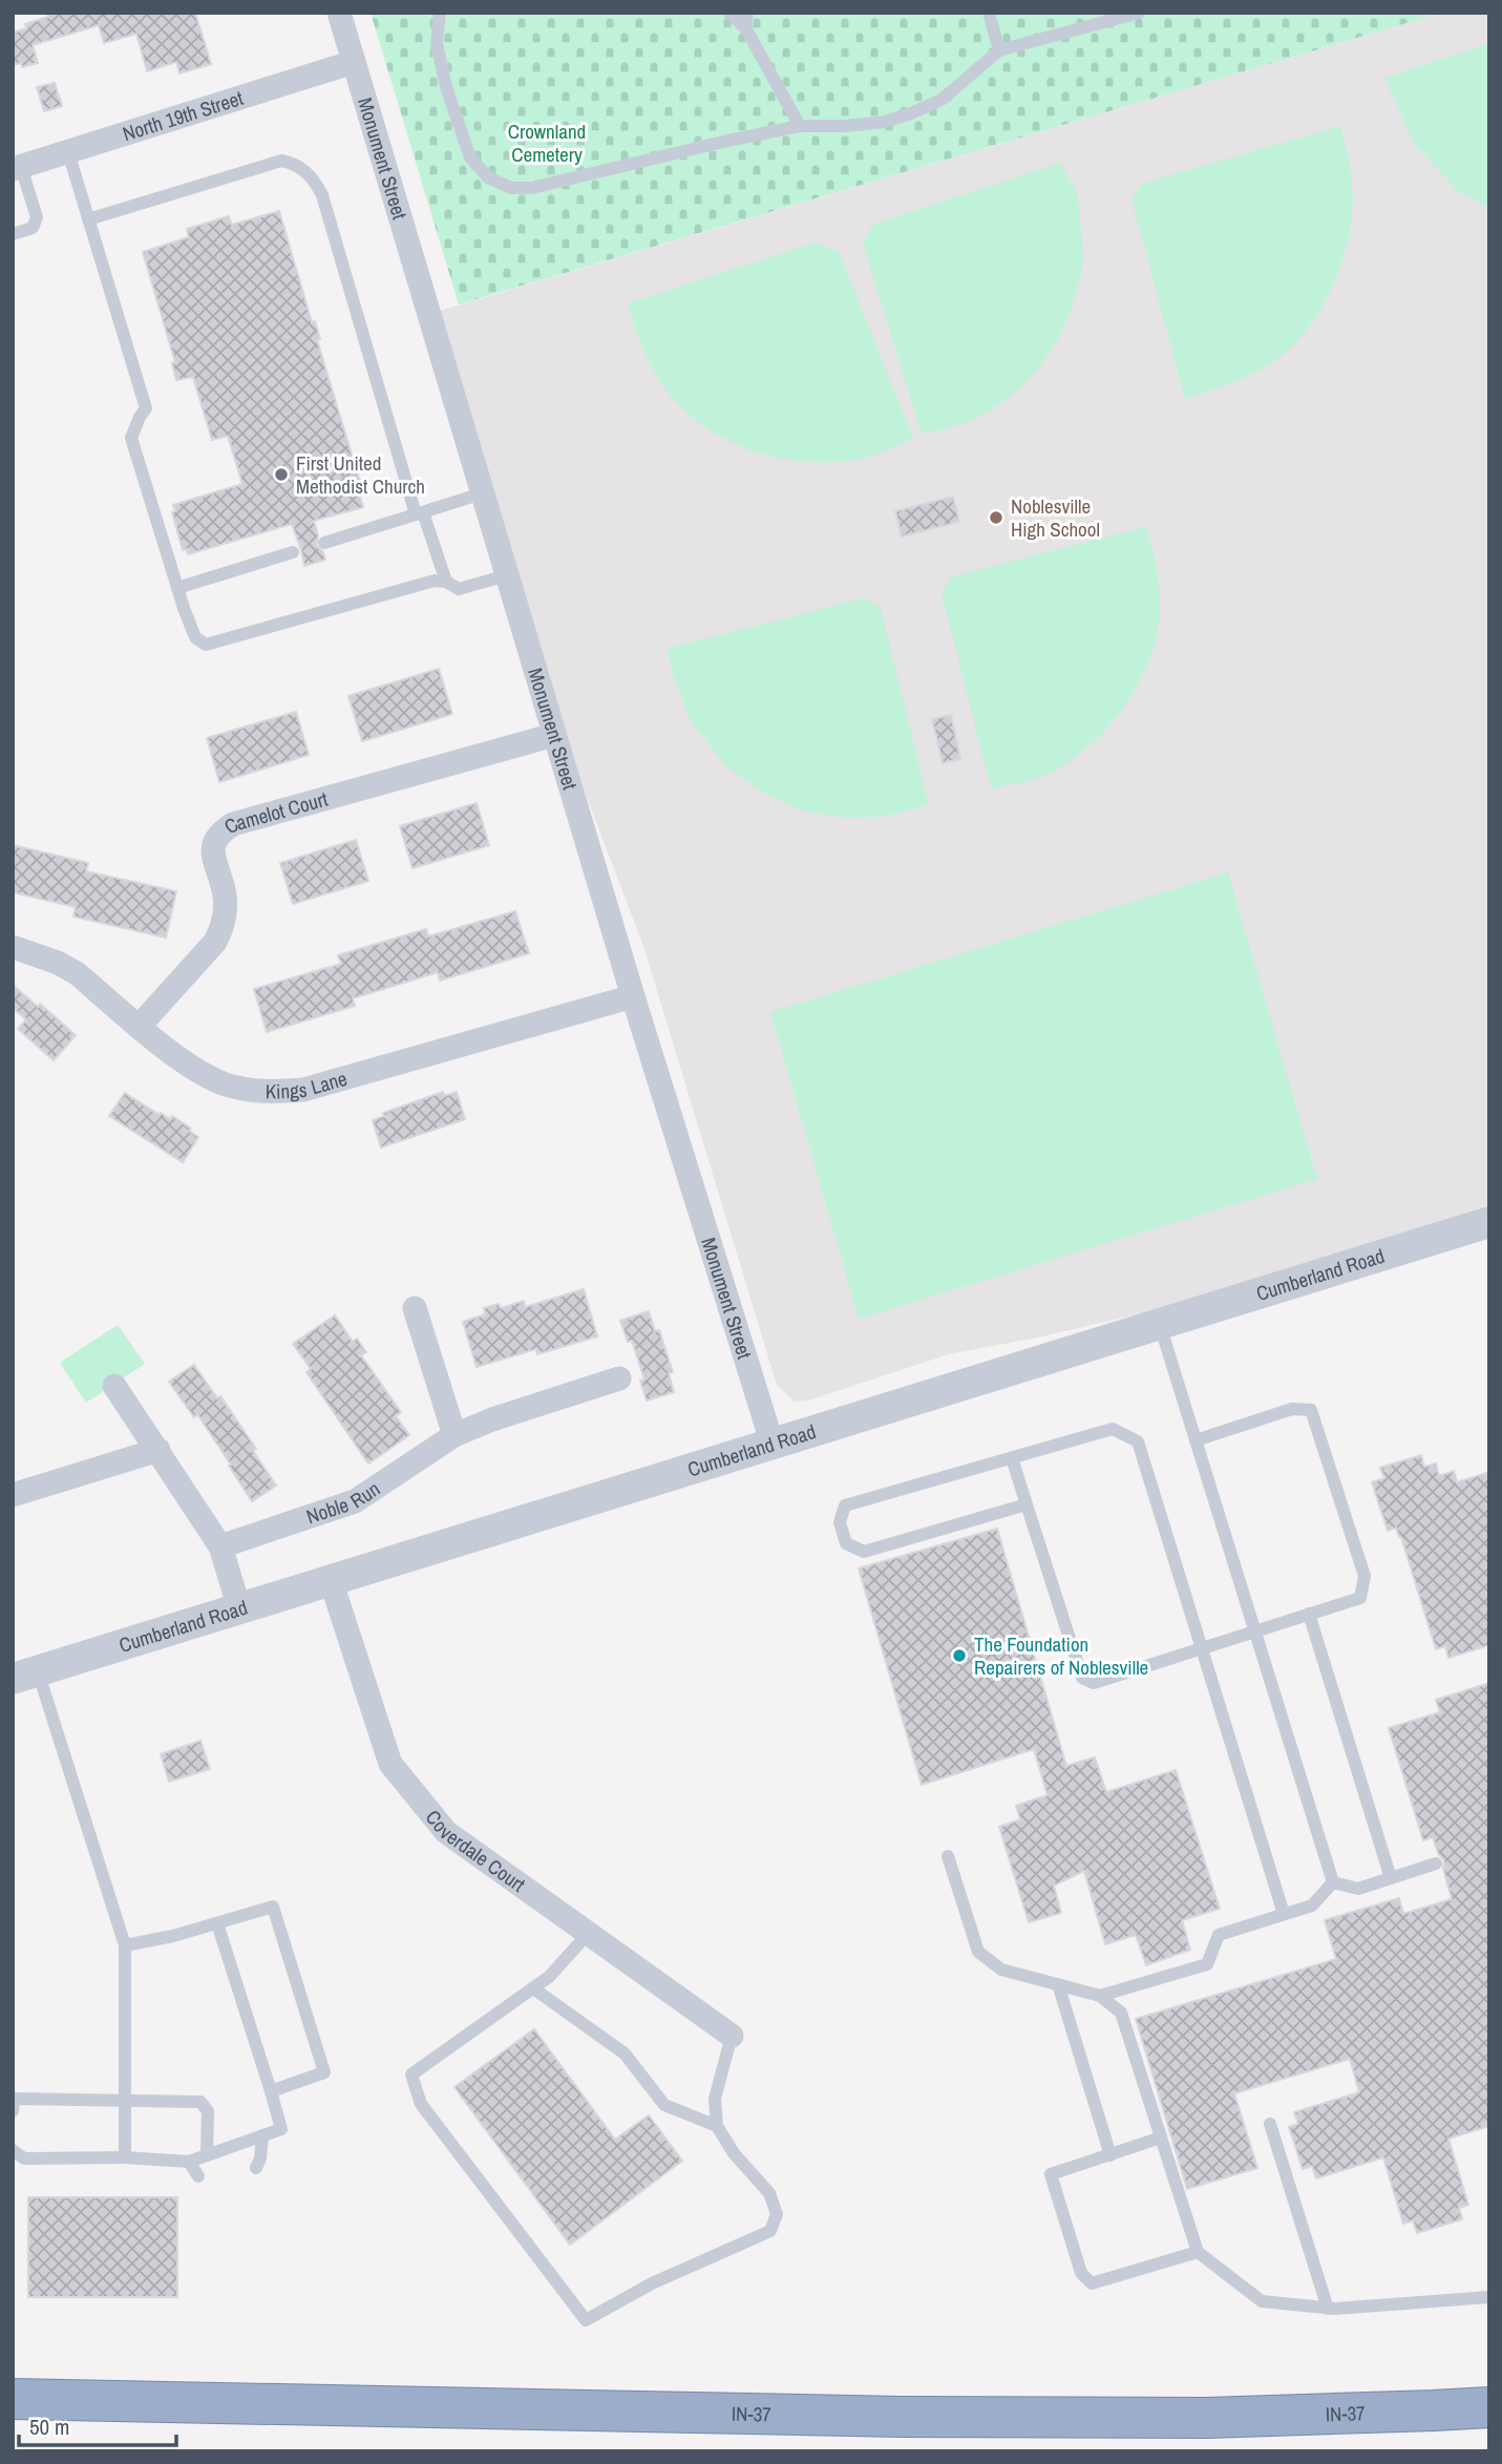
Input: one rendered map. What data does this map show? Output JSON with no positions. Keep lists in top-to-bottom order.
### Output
{
  "streets": {
    "highway": ["IN-37"],
    "street": [
      "North 19th Street",
      "Monument Street",
      "Camelot Court",
      "Kings Lane",
      "Cumberland Road",
      "Noble Run",
      "Coverdale Court"
    ]
  },
  "crossings": [
    ["North 19th Street", "Monument Street"],
    ["Monument Street", "Camelot Court"],
    ["Monument Street", "Kings Lane"],
    ["Monument Street", "Cumberland Road"],
    ["Camelot Court", "Kings Lane"],
    ["Cumberland Road", "Coverdale Court"]
  ],
  "parks": ["Crownland Cemetery"],
  "places": ["First United Methodist Church", "Noblesville High School", "The Foundation Repairers of Noblesville"],
  "scale_bar": "50 m"
}
